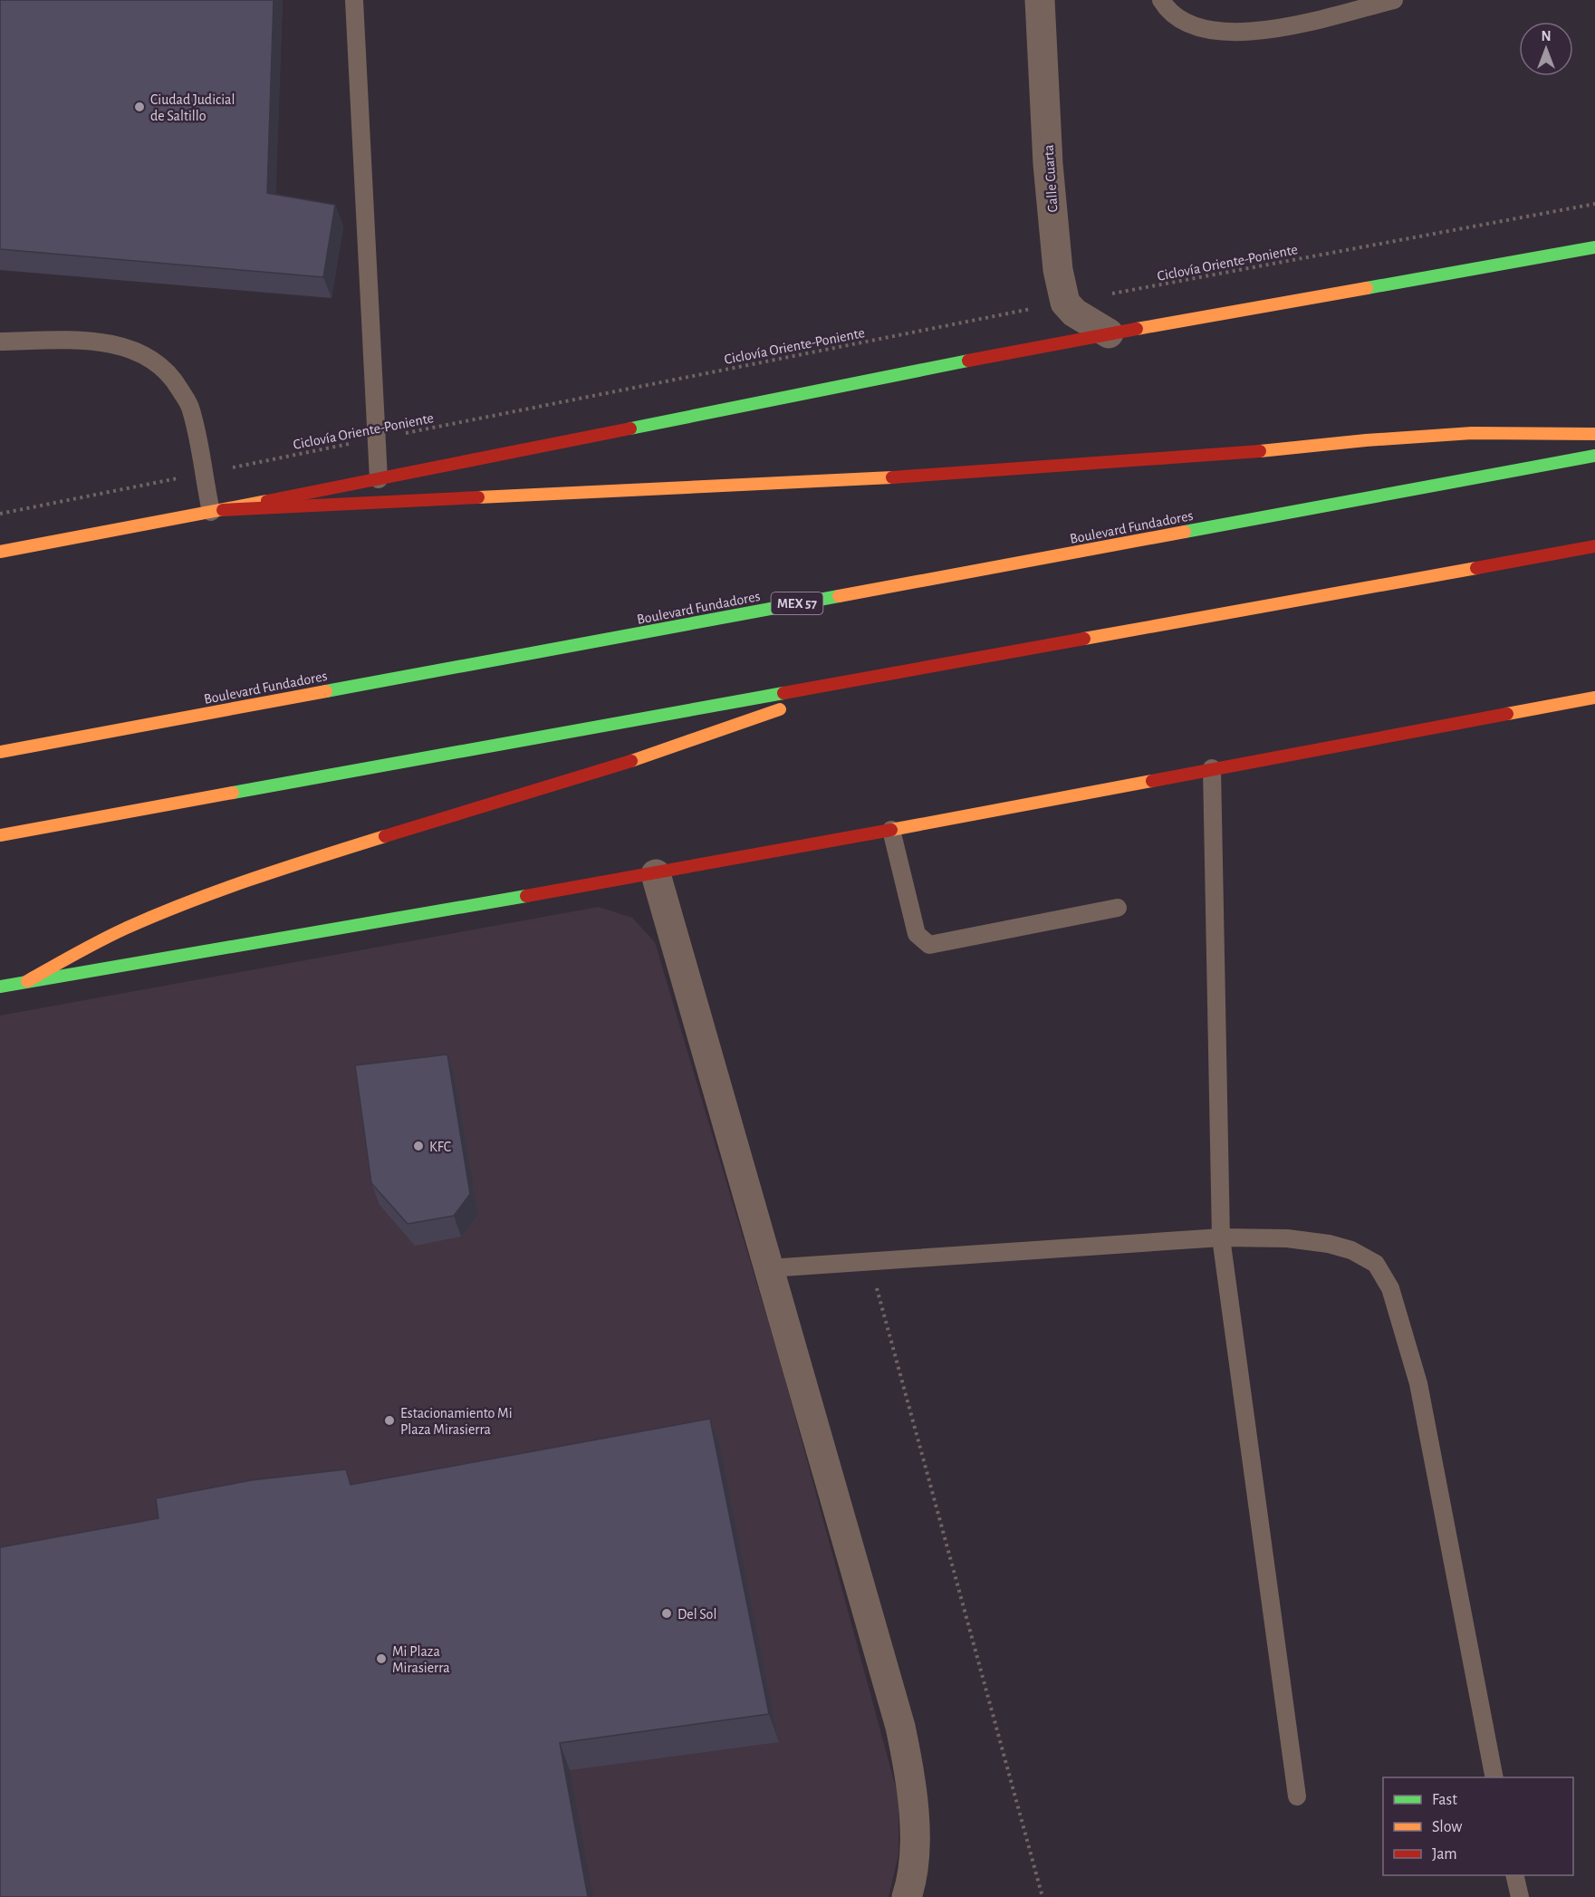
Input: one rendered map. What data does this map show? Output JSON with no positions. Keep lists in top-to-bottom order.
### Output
{
  "streets": {
    "main road": ["Boulevard Fundadores", "MEX 57"],
    "street": ["Calle Cuarta"],
    "path": ["Ciclovía Oriente-Poniente"]
  },
  "crossings": [
    ["Calle Cuarta", "Ciclovía Oriente-Poniente"]
  ],
  "places": [
    "Ciudad Judicial de Saltillo",
    "KFC",
    "Estacionamiento Mi Plaza Mirasierra",
    "Del Sol",
    "Mi Plaza Mirasierra"
  ],
  "legend": ["Fast", "Slow", "Jam"],
  "north": "top"
}
